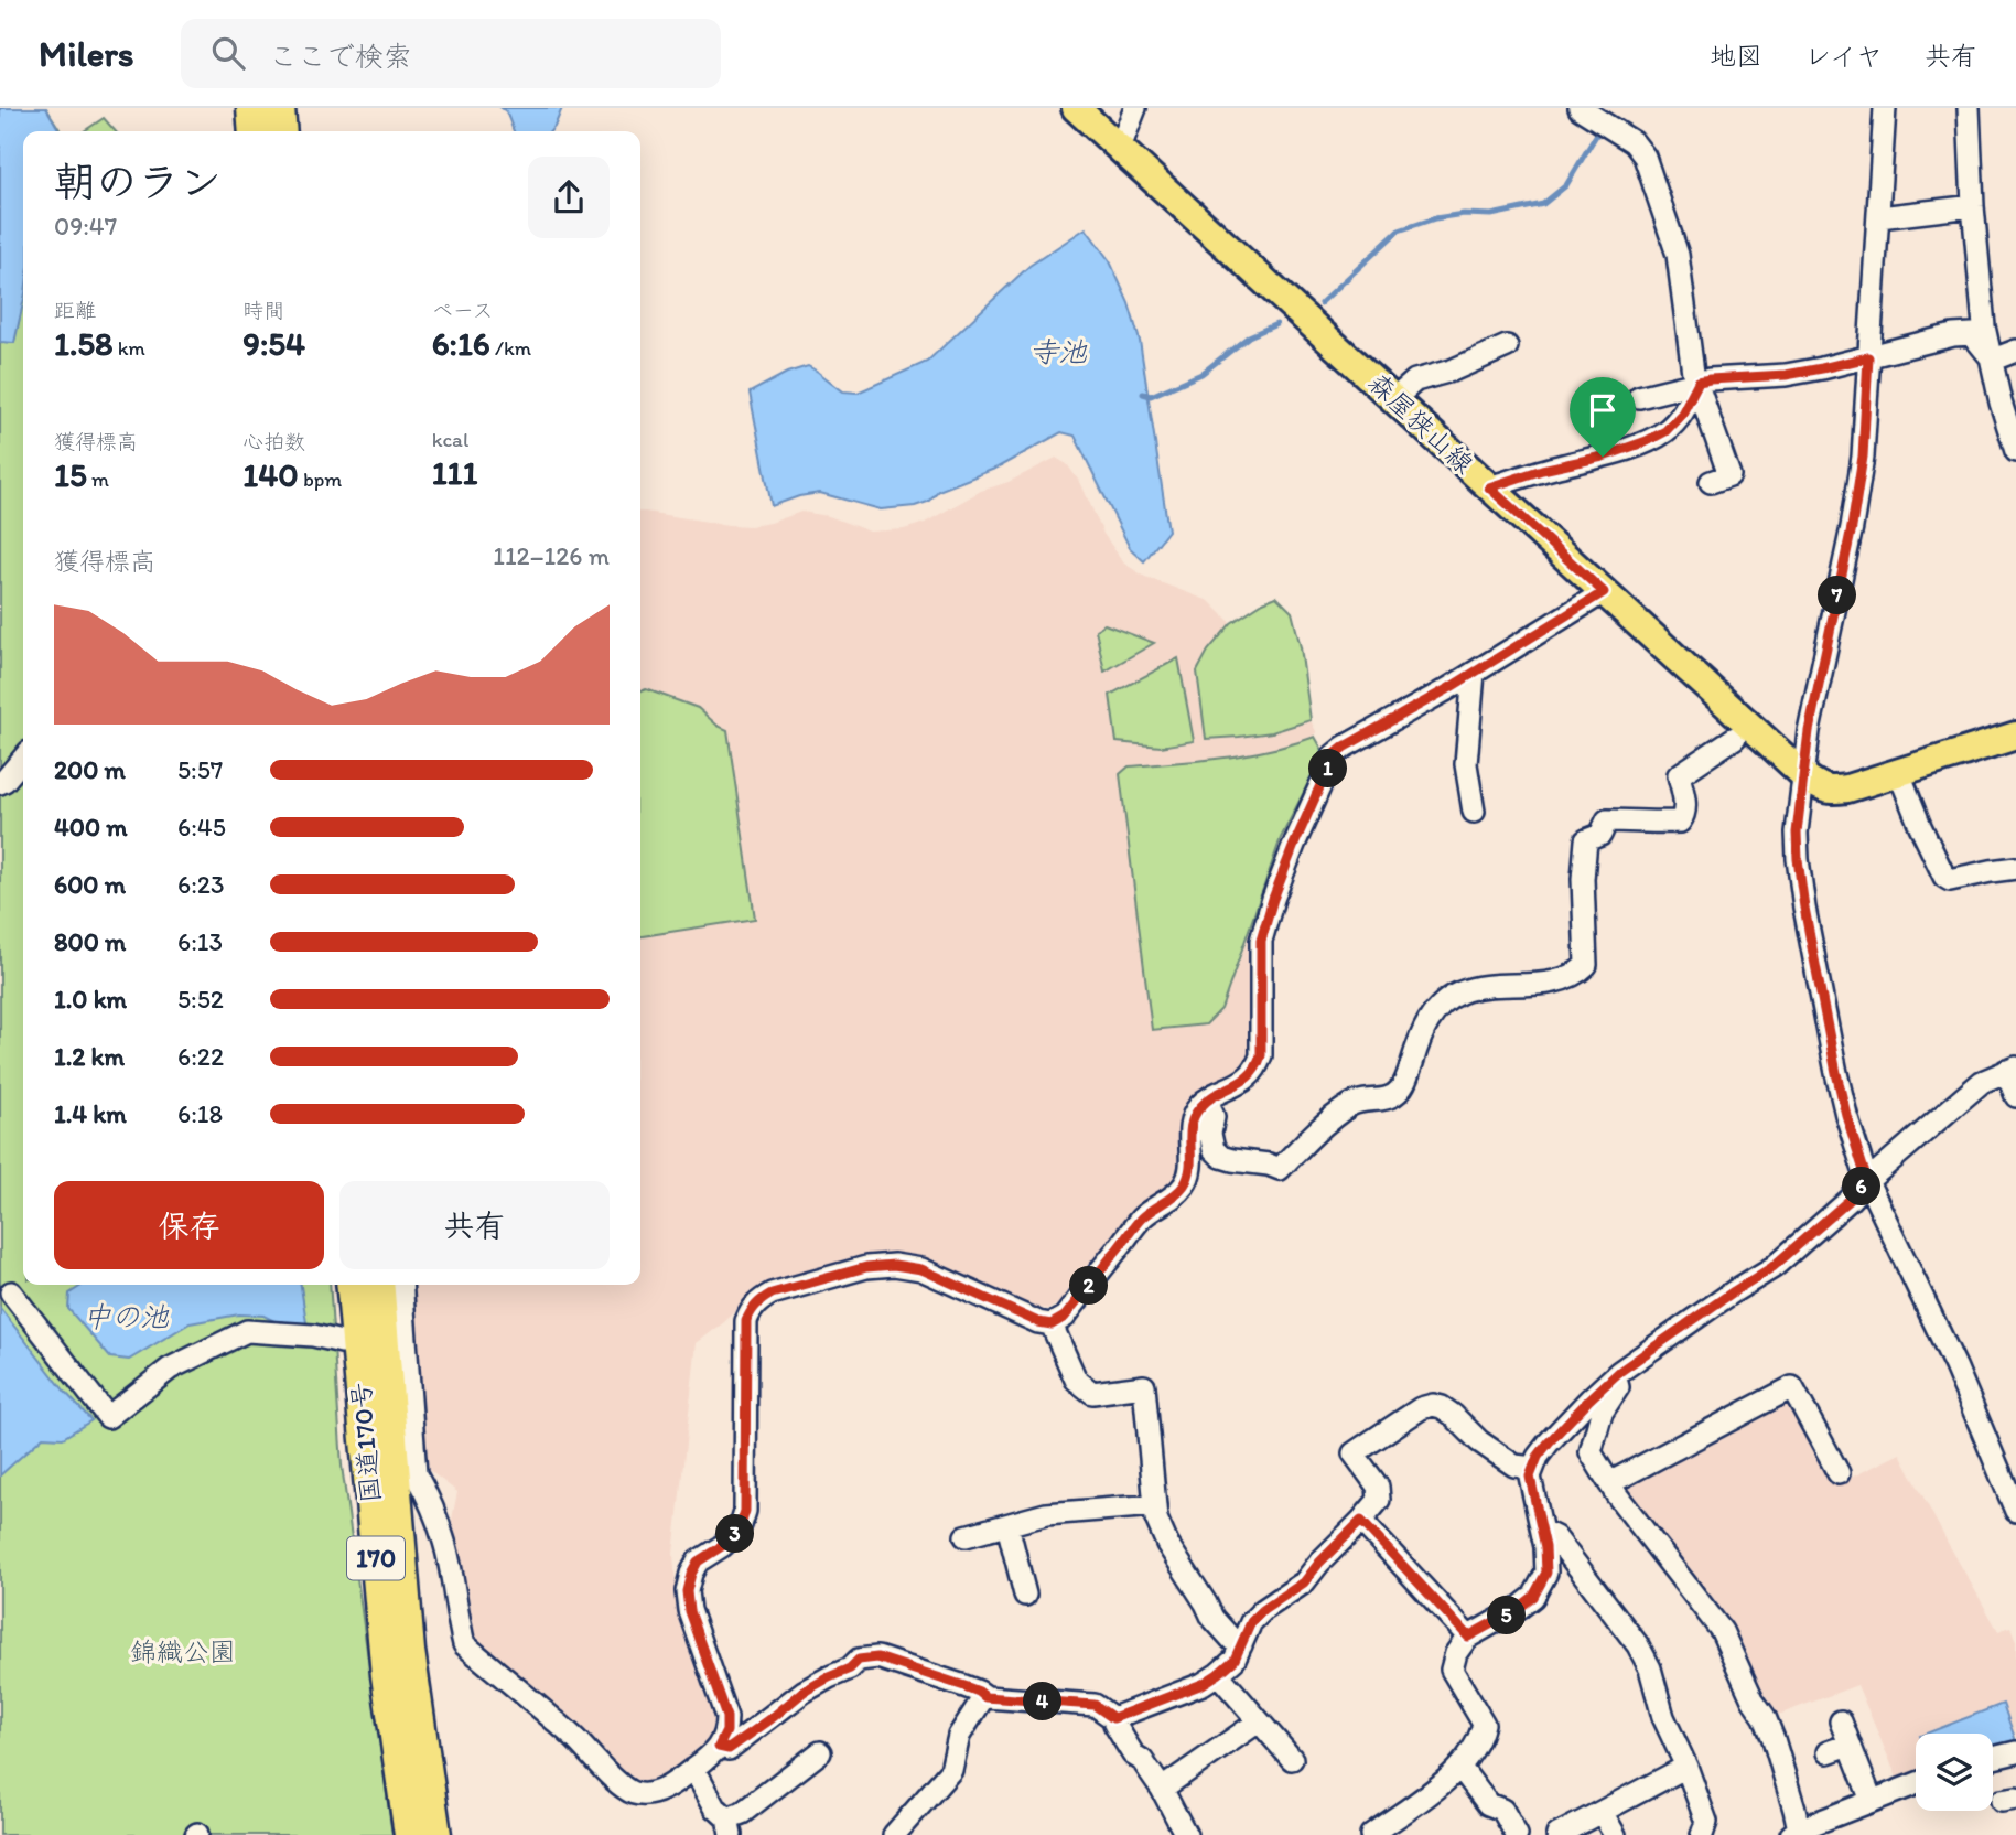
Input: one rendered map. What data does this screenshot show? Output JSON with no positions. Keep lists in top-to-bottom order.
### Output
{
  "streets": {
    "highway": ["国道170号", "170"],
    "main road": ["森屋狭山線"]
  },
  "water": ["寺池", "中の池"],
  "parks": ["錦織公園"],
  "page": {
    "header": "Milers",
    "search": "ここで検索",
    "nav": ["地図", "レイヤ", "共有"],
    "heading": ["朝のラン", "09:47"],
    "stats": [
      ["距離", "1.58 km"],
      ["時間", "9:54"],
      ["ペース", "6:16 /km"],
      ["獲得標高", "15 m"],
      ["心拍数", "140 bpm"],
      ["kcal", "111"]
    ],
    "chart": ["獲得標高", "112–126 m"],
    "pins": [
      "7",
      "1",
      "6",
      "2",
      "3",
      "5",
      "4"
    ],
    "list": [
      {
        "name": "200 m",
        "note": "5:57"
      },
      {
        "name": "400 m",
        "note": "6:45"
      },
      {
        "name": "600 m",
        "note": "6:23"
      },
      {
        "name": "800 m",
        "note": "6:13"
      },
      {
        "name": "1.0 km",
        "note": "5:52"
      },
      {
        "name": "1.2 km",
        "note": "6:22"
      },
      {
        "name": "1.4 km",
        "note": "6:18"
      }
    ],
    "buttons": ["保存", "共有"]
  }
}
